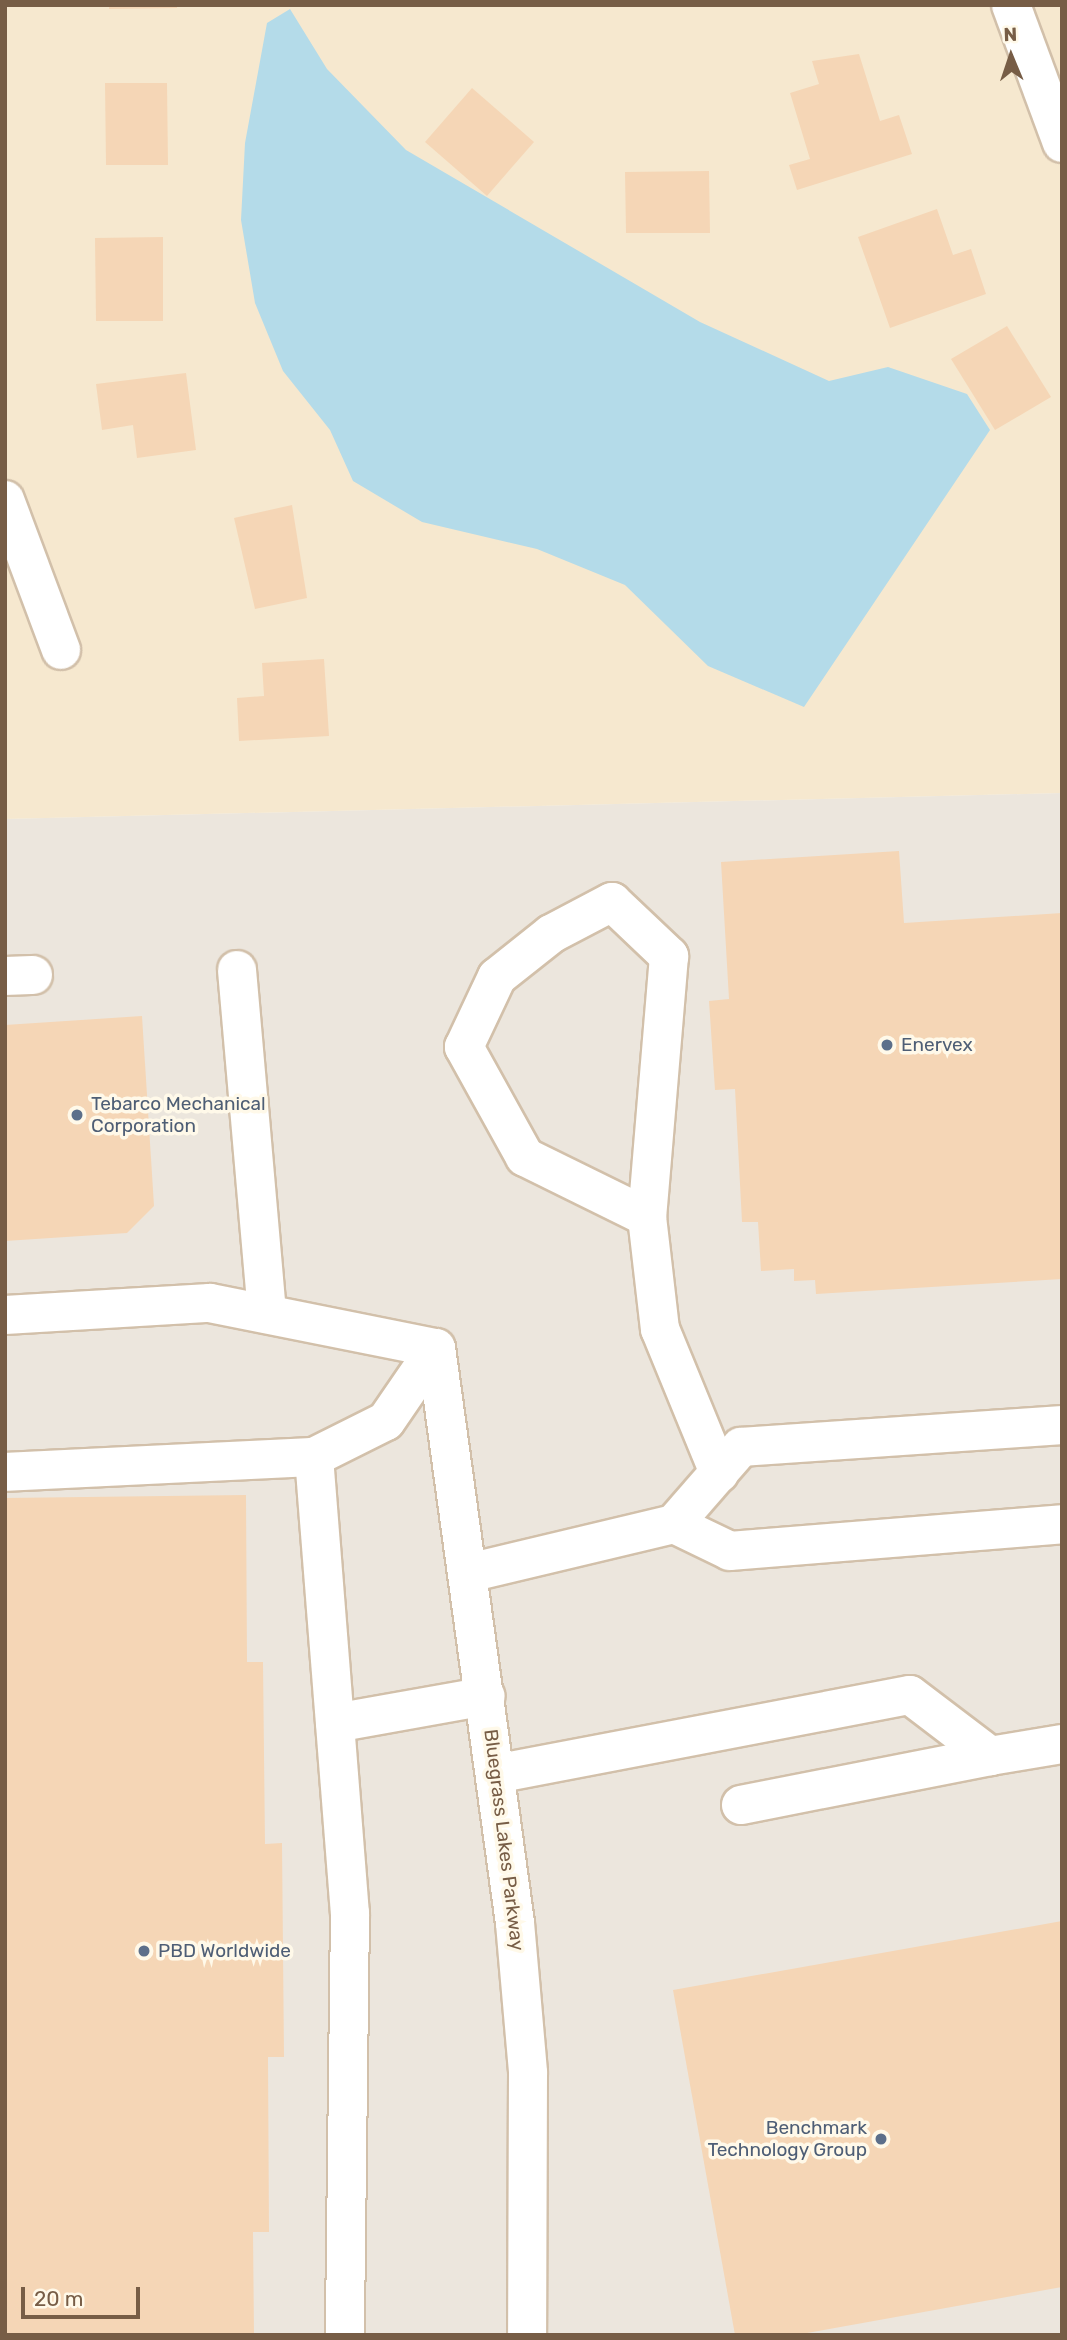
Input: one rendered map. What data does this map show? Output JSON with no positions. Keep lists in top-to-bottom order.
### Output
{
  "streets": {
    "street": ["Bluegrass Lakes Parkway"]
  },
  "places": [
    "Enervex",
    "Tebarco Mechanical Corporation",
    "PBD Worldwide",
    "Benchmark Technology Group"
  ],
  "scale_bar": "20 m",
  "north": "top"
}
